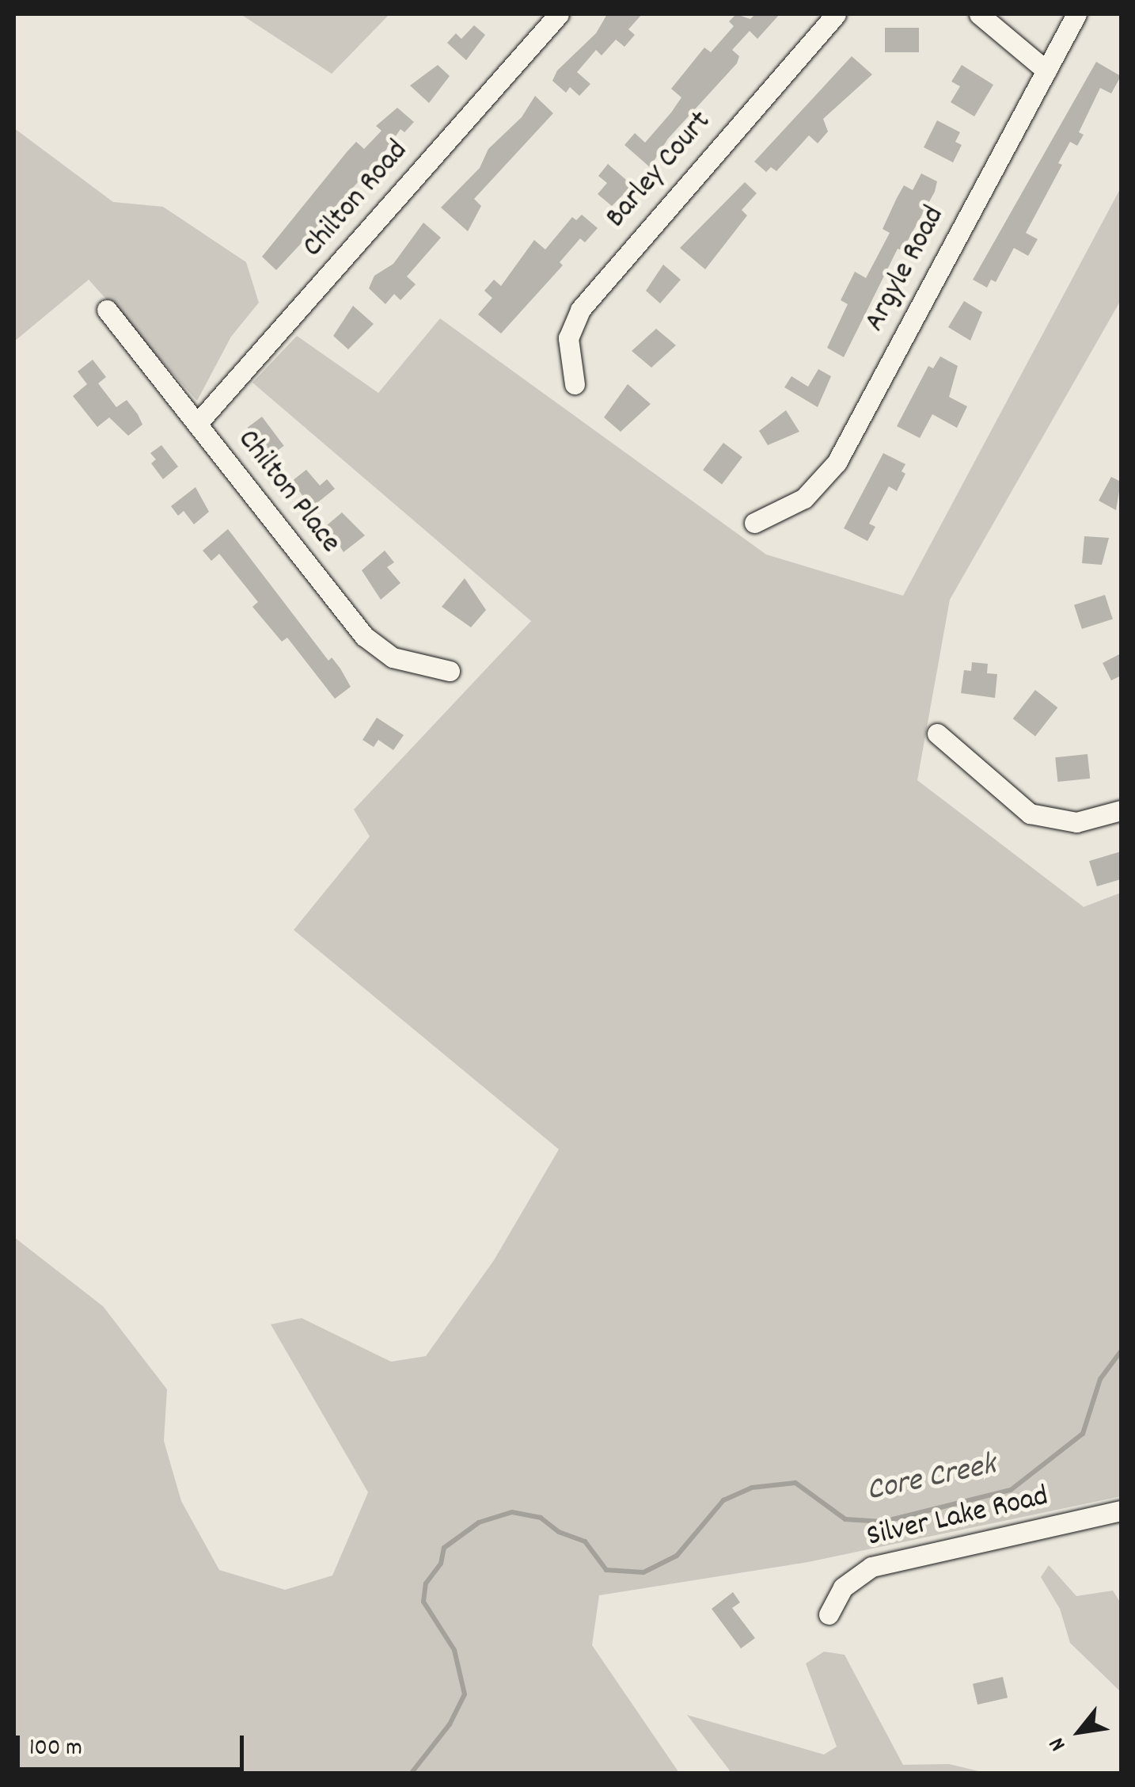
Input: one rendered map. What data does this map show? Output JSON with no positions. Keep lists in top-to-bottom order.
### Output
{
  "streets": {
    "street": [
      "Barley Court",
      "Chilton Road",
      "Argyle Road",
      "Chilton Place",
      "Silver Lake Road"
    ]
  },
  "crossings": [
    ["Chilton Road", "Chilton Place"]
  ],
  "water": ["Core Creek"],
  "scale_bar": "100 m",
  "north": "bottom left"
}
